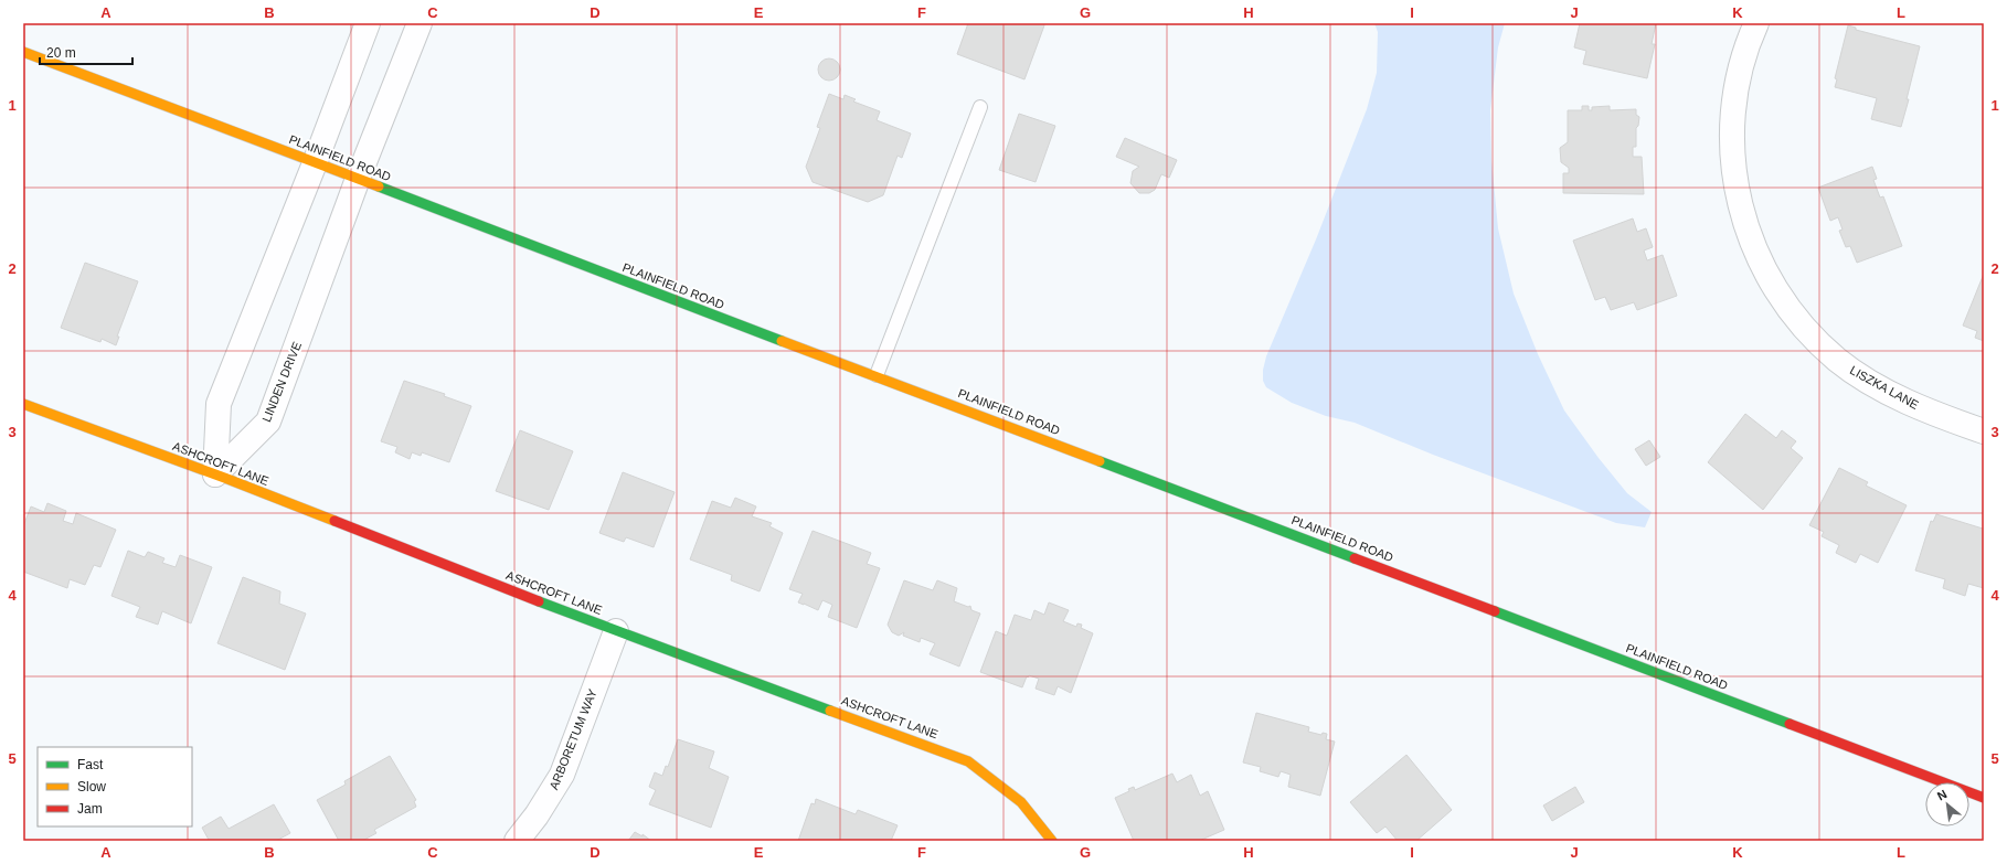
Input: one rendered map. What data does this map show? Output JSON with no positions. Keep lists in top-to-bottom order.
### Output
{
  "streets": {
    "main road": ["PLAINFIELD ROAD", "ASHCROFT LANE"],
    "street": ["LINDEN DRIVE", "LISZKA LANE", "ARBORETUM WAY"]
  },
  "crossings": [
    ["PLAINFIELD ROAD", "LINDEN DRIVE"],
    ["LINDEN DRIVE", "ASHCROFT LANE"],
    ["ASHCROFT LANE", "ARBORETUM WAY"]
  ],
  "legend": ["Fast", "Slow", "Jam"],
  "scale_bar": "20 m",
  "north": "top left",
  "grid": {
    "columns": [
      "A",
      "B",
      "C",
      "D",
      "E",
      "F",
      "G",
      "H",
      "I",
      "J",
      "K",
      "L"
    ],
    "rows": [
      "1",
      "2",
      "3",
      "4",
      "5"
    ]
  }
}
